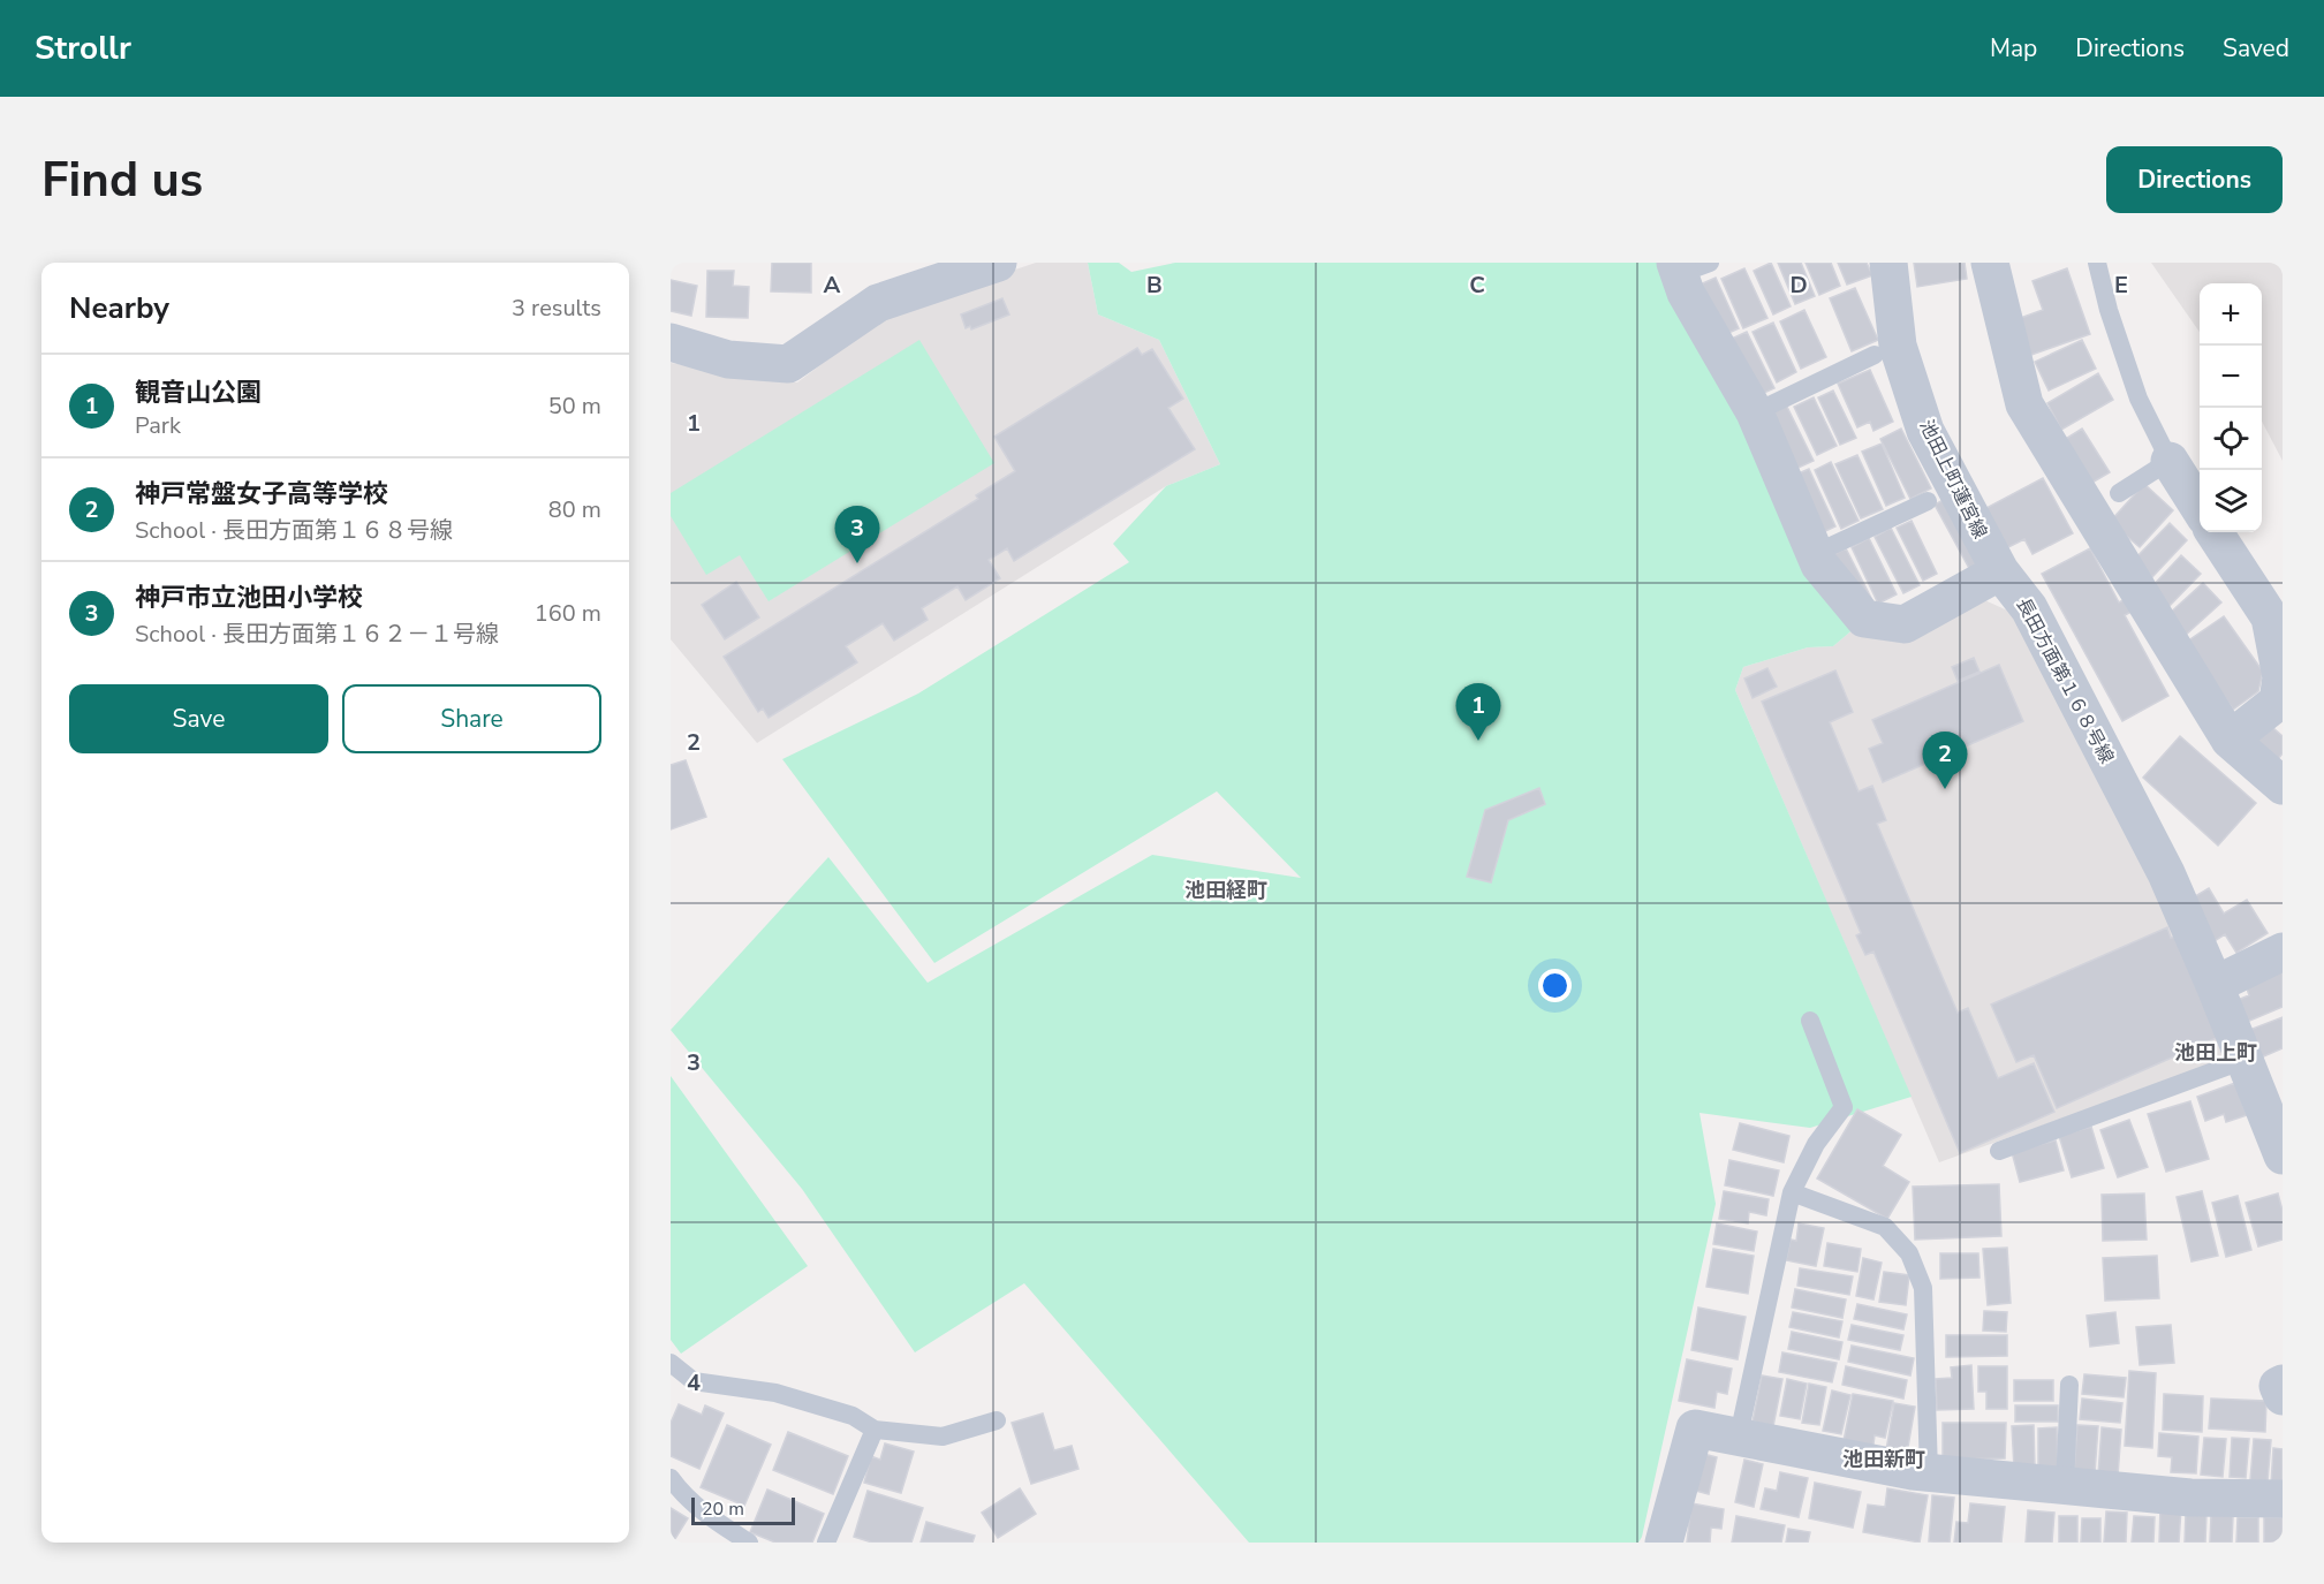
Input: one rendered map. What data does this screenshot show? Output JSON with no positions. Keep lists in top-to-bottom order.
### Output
{
  "streets": {
    "street": ["池田上町蓮宮線", "長田方面第１６８号線"]
  },
  "crossings": [
    ["池田上町蓮宮線", "長田方面第１６８号線"]
  ],
  "districts": ["池田経町", "池田上町", "池田新町"],
  "scale_bar": "20 m",
  "page": {
    "header": "Strollr",
    "nav": ["Map", "Directions", "Saved"],
    "buttons": [
      "Directions",
      ["Save", "Share"]
    ],
    "title": "Find us",
    "heading": ["Nearby", "3 results"],
    "map_buttons": ["+", "−"],
    "list": [
      {
        "mark": "1",
        "name": "観音山公園",
        "note": "Park",
        "value": "50 m"
      },
      {
        "mark": "2",
        "name": "神戸常盤女子高等学校",
        "note": "School · 長田方面第１６８号線",
        "value": "80 m"
      },
      {
        "mark": "3",
        "name": "神戸市立池田小学校",
        "note": "School · 長田方面第１６２－１号線",
        "value": "160 m"
      }
    ],
    "pins": ["3", "1", "2"],
    "scale": "20 m"
  },
  "grid": {
    "columns": [
      "A",
      "B",
      "C",
      "D",
      "E"
    ],
    "rows": [
      "1",
      "2",
      "3",
      "4"
    ]
  }
}
